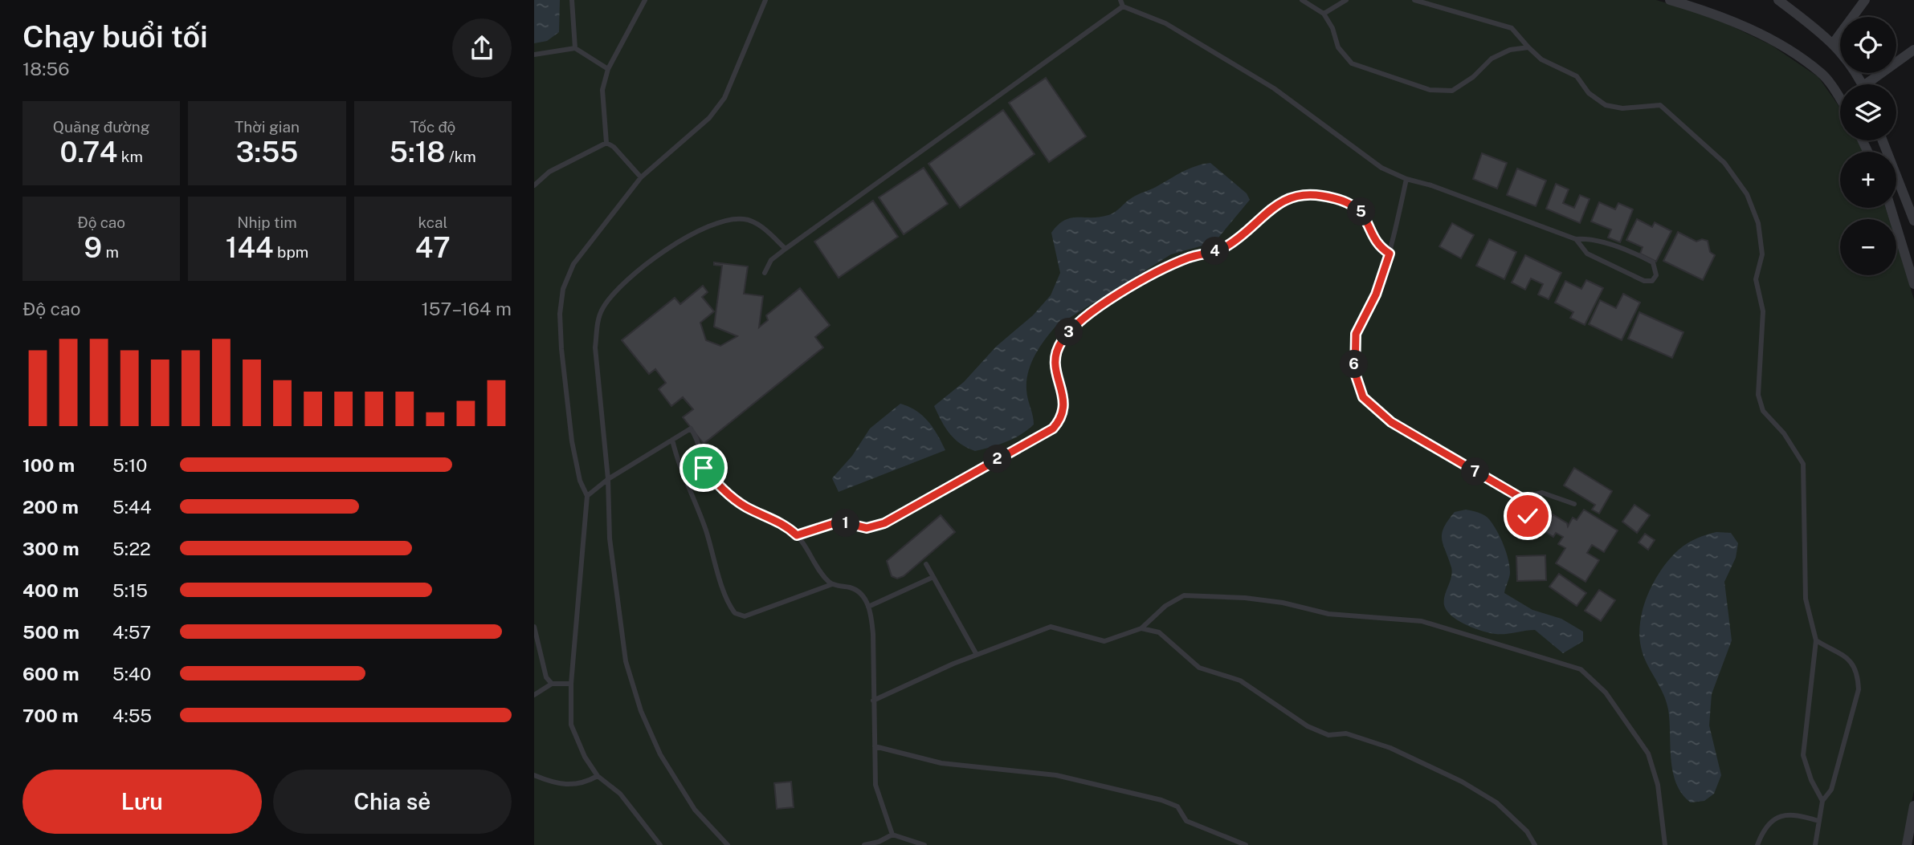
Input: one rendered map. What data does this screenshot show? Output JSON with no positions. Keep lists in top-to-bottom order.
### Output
{
  "page": {
    "heading": ["Chạy buổi tối", "18:56"],
    "map_buttons": ["+", "−"],
    "stats": [
      ["Quãng đường", "0.74 km"],
      ["Thời gian", "3:55"],
      ["Tốc độ", "5:18 /km"],
      ["Độ cao", "9 m"],
      ["Nhịp tim", "144 bpm"],
      ["kcal", "47"]
    ],
    "pins": [
      "5",
      "4",
      "3",
      "6",
      "2",
      "7",
      "1"
    ],
    "chart": ["Độ cao", "157–164 m"],
    "list": [
      {
        "name": "100 m",
        "note": "5:10"
      },
      {
        "name": "200 m",
        "note": "5:44"
      },
      {
        "name": "300 m",
        "note": "5:22"
      },
      {
        "name": "400 m",
        "note": "5:15"
      },
      {
        "name": "500 m",
        "note": "4:57"
      },
      {
        "name": "600 m",
        "note": "5:40"
      },
      {
        "name": "700 m",
        "note": "4:55"
      }
    ],
    "buttons": ["Lưu", "Chia sẻ"]
  }
}
